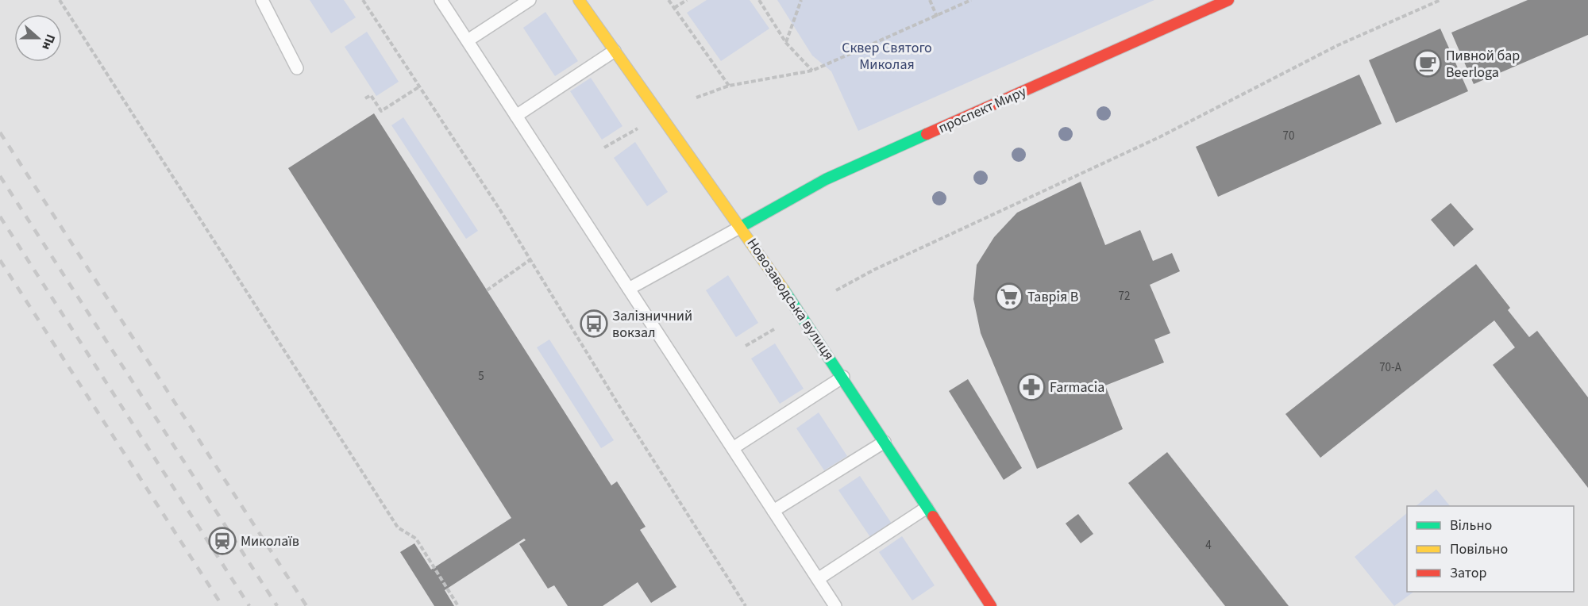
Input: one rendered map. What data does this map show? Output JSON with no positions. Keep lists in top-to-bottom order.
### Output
{
  "streets": {
    "street": ["проспект Миру", "Новозаводська вулиця"]
  },
  "crossings": [
    ["проспект Миру", "Новозаводська вулиця"]
  ],
  "parks": ["Сквер Святого Миколая"],
  "places": {
    "cafe": ["Пивной бар Beerloga"],
    "supermarket": ["Таврія В"],
    "bus stop": ["Залізничний вокзал"],
    "pharmacy": ["Farmacia"],
    "station": ["Миколаїв"]
  },
  "house_numbers": [
    "70",
    "72",
    "70-А",
    "5",
    "4"
  ],
  "legend": ["Вільно", "Повільно", "Затор"],
  "north": "right"
}
